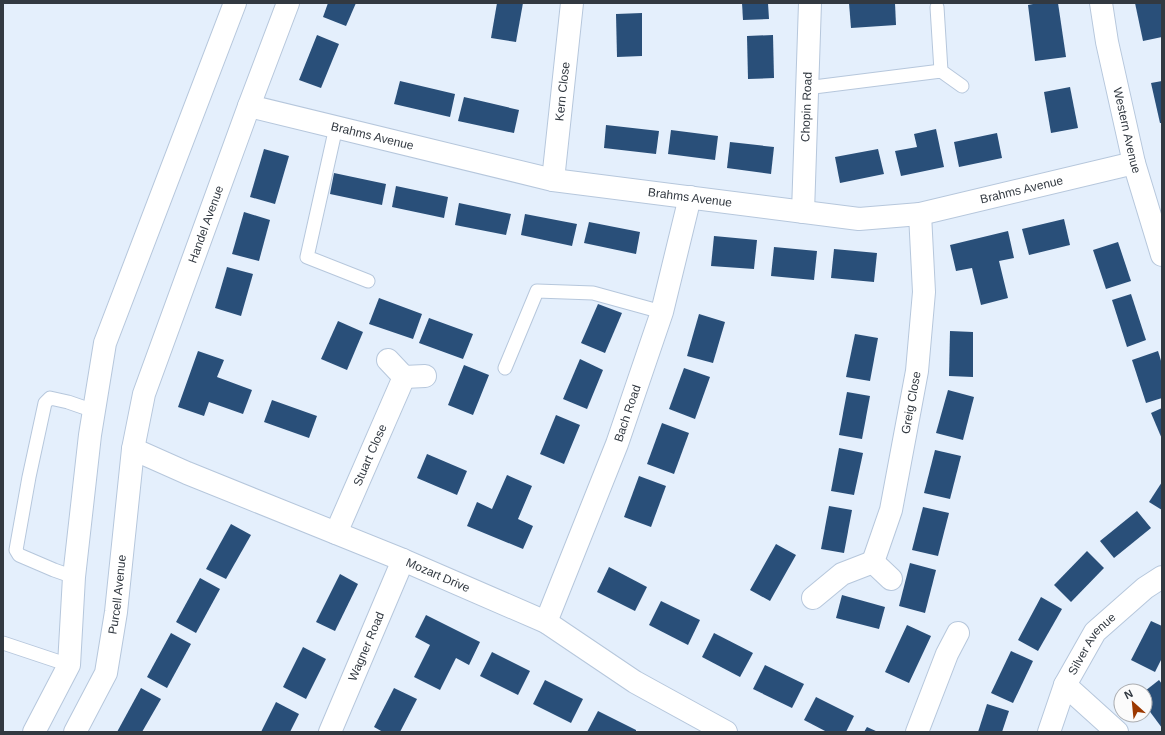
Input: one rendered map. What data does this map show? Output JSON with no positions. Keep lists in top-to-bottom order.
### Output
{
  "streets": {
    "street": [
      "Kern Close",
      "Chopin Road",
      "Western Avenue",
      "Brahms Avenue",
      "Handel Avenue",
      "Greig Close",
      "Bach Road",
      "Stuart Close",
      "Mozart Drive",
      "Purcell Avenue",
      "Wagner Road",
      "Silver Avenue"
    ]
  },
  "crossings": [
    ["Kern Close", "Brahms Avenue"],
    ["Chopin Road", "Brahms Avenue"],
    ["Western Avenue", "Brahms Avenue"],
    ["Brahms Avenue", "Handel Avenue"],
    ["Brahms Avenue", "Greig Close"],
    ["Brahms Avenue", "Bach Road"],
    ["Handel Avenue", "Mozart Drive"],
    ["Handel Avenue", "Purcell Avenue"],
    ["Bach Road", "Mozart Drive"],
    ["Stuart Close", "Mozart Drive"],
    ["Mozart Drive", "Purcell Avenue"],
    ["Mozart Drive", "Wagner Road"]
  ],
  "north": "top left"
}
